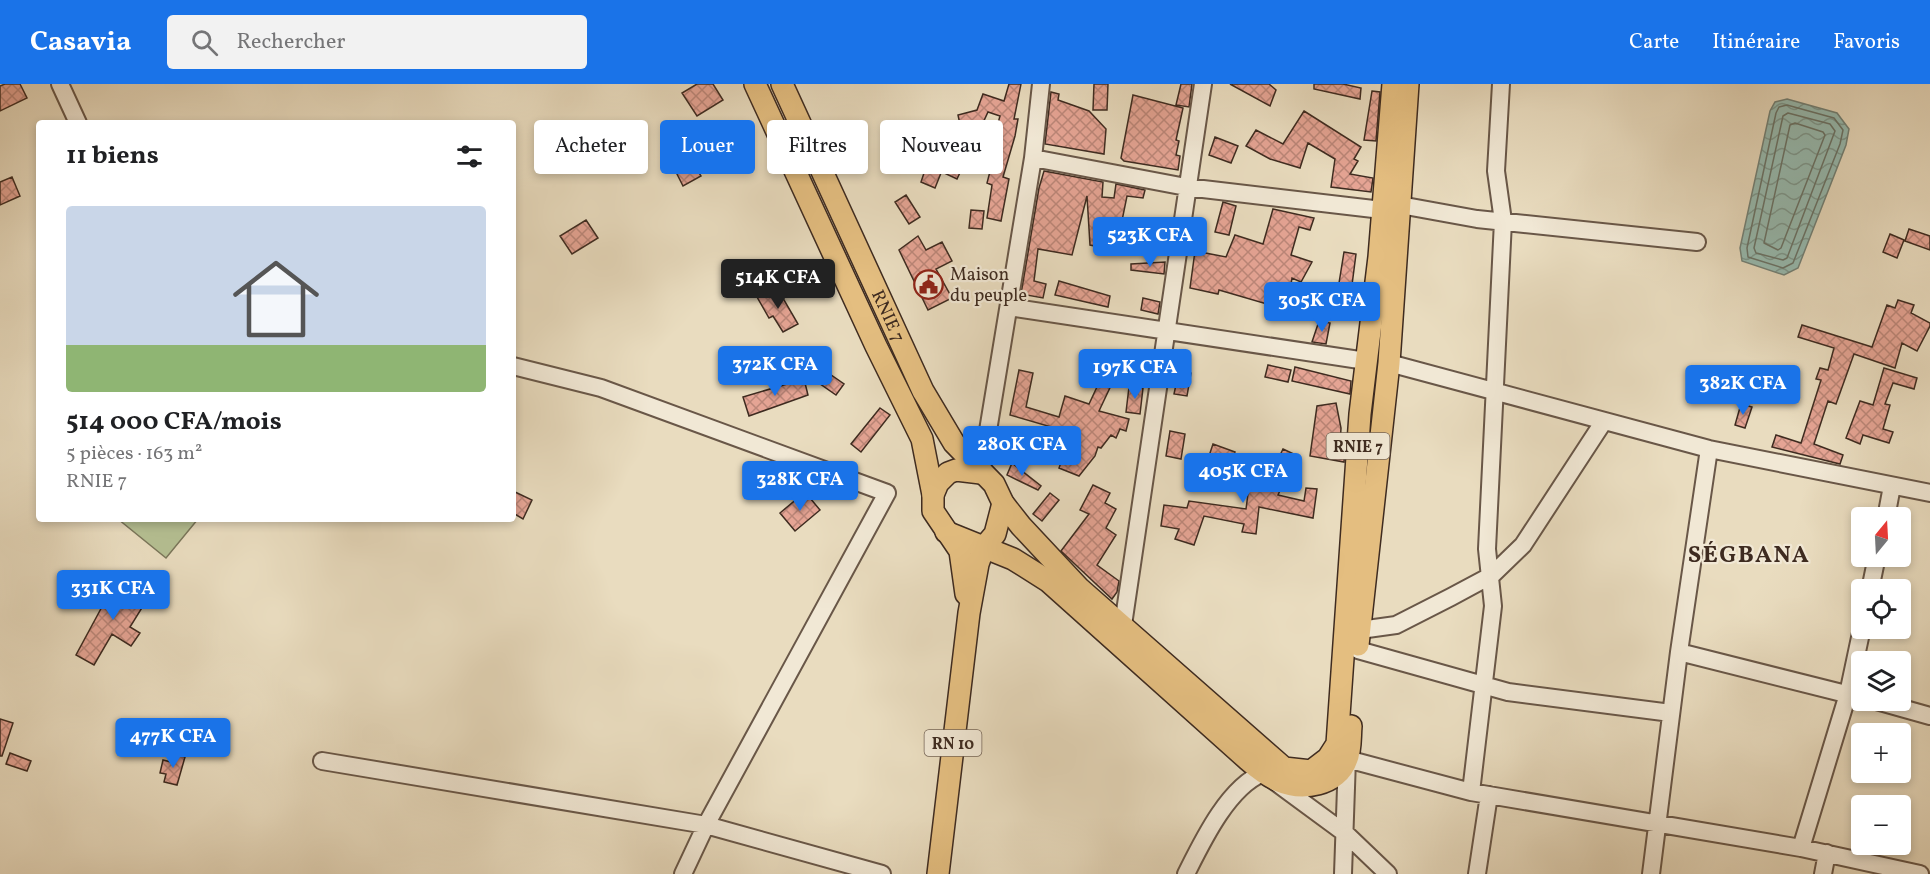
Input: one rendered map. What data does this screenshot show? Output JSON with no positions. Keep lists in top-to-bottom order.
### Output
{
  "streets": {
    "main road": ["RNIE 7", "RN 10"]
  },
  "crossings": [
    ["RNIE 7", "RN 10"]
  ],
  "districts": ["SÉGBANA"],
  "places": {
    "public building": ["Maison du peuple"]
  },
  "north": "top",
  "page": {
    "header": "Casavia",
    "search": "Rechercher",
    "nav": ["Carte", "Itinéraire", "Favoris"],
    "chip": [
      "Acheter",
      "Louer",
      "Filtres",
      "Nouveau"
    ],
    "heading": "11 biens",
    "list": [
      {
        "name": "514 000 CFA/mois",
        "note": "5 pièces · 163 m² · RNIE 7"
      }
    ],
    "price": [
      "523K CFA",
      "514K CFA",
      "305K CFA",
      "372K CFA",
      "197K CFA",
      "382K CFA",
      "280K CFA",
      "405K CFA",
      "328K CFA",
      "331K CFA",
      "477K CFA"
    ],
    "map_buttons": ["+", "−"]
  }
}
